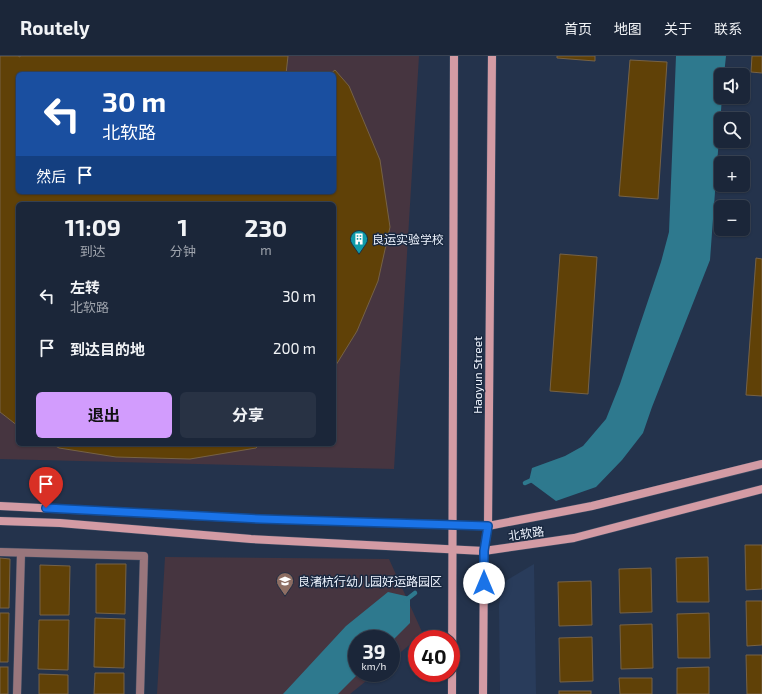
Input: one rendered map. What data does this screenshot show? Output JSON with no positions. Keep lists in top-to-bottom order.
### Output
{
  "streets": {
    "street": ["Haoyun Street", "北软路"]
  },
  "crossings": [
    ["Haoyun Street", "北软路"]
  ],
  "places": {
    "building": ["良运实验学校"],
    "school or university": ["良渚杭行幼儿园好运路园区"]
  },
  "page": {
    "header": "Routely",
    "nav": [
      "首页",
      "地图",
      "关于",
      "联系"
    ],
    "map_buttons": ["+", "−"],
    "turn": ["30 m", "北软路"],
    "then": "然后",
    "eta": [
      "11:09",
      "到达",
      "1",
      "分钟",
      "230",
      "m"
    ],
    "list": [
      {
        "name": "左转",
        "note": "北软路",
        "value": "30 m"
      },
      {
        "name": "到达目的地",
        "value": "200 m"
      }
    ],
    "buttons": ["退出", "分享"],
    "speed": "39 km/h",
    "limit": "40"
  }
}
